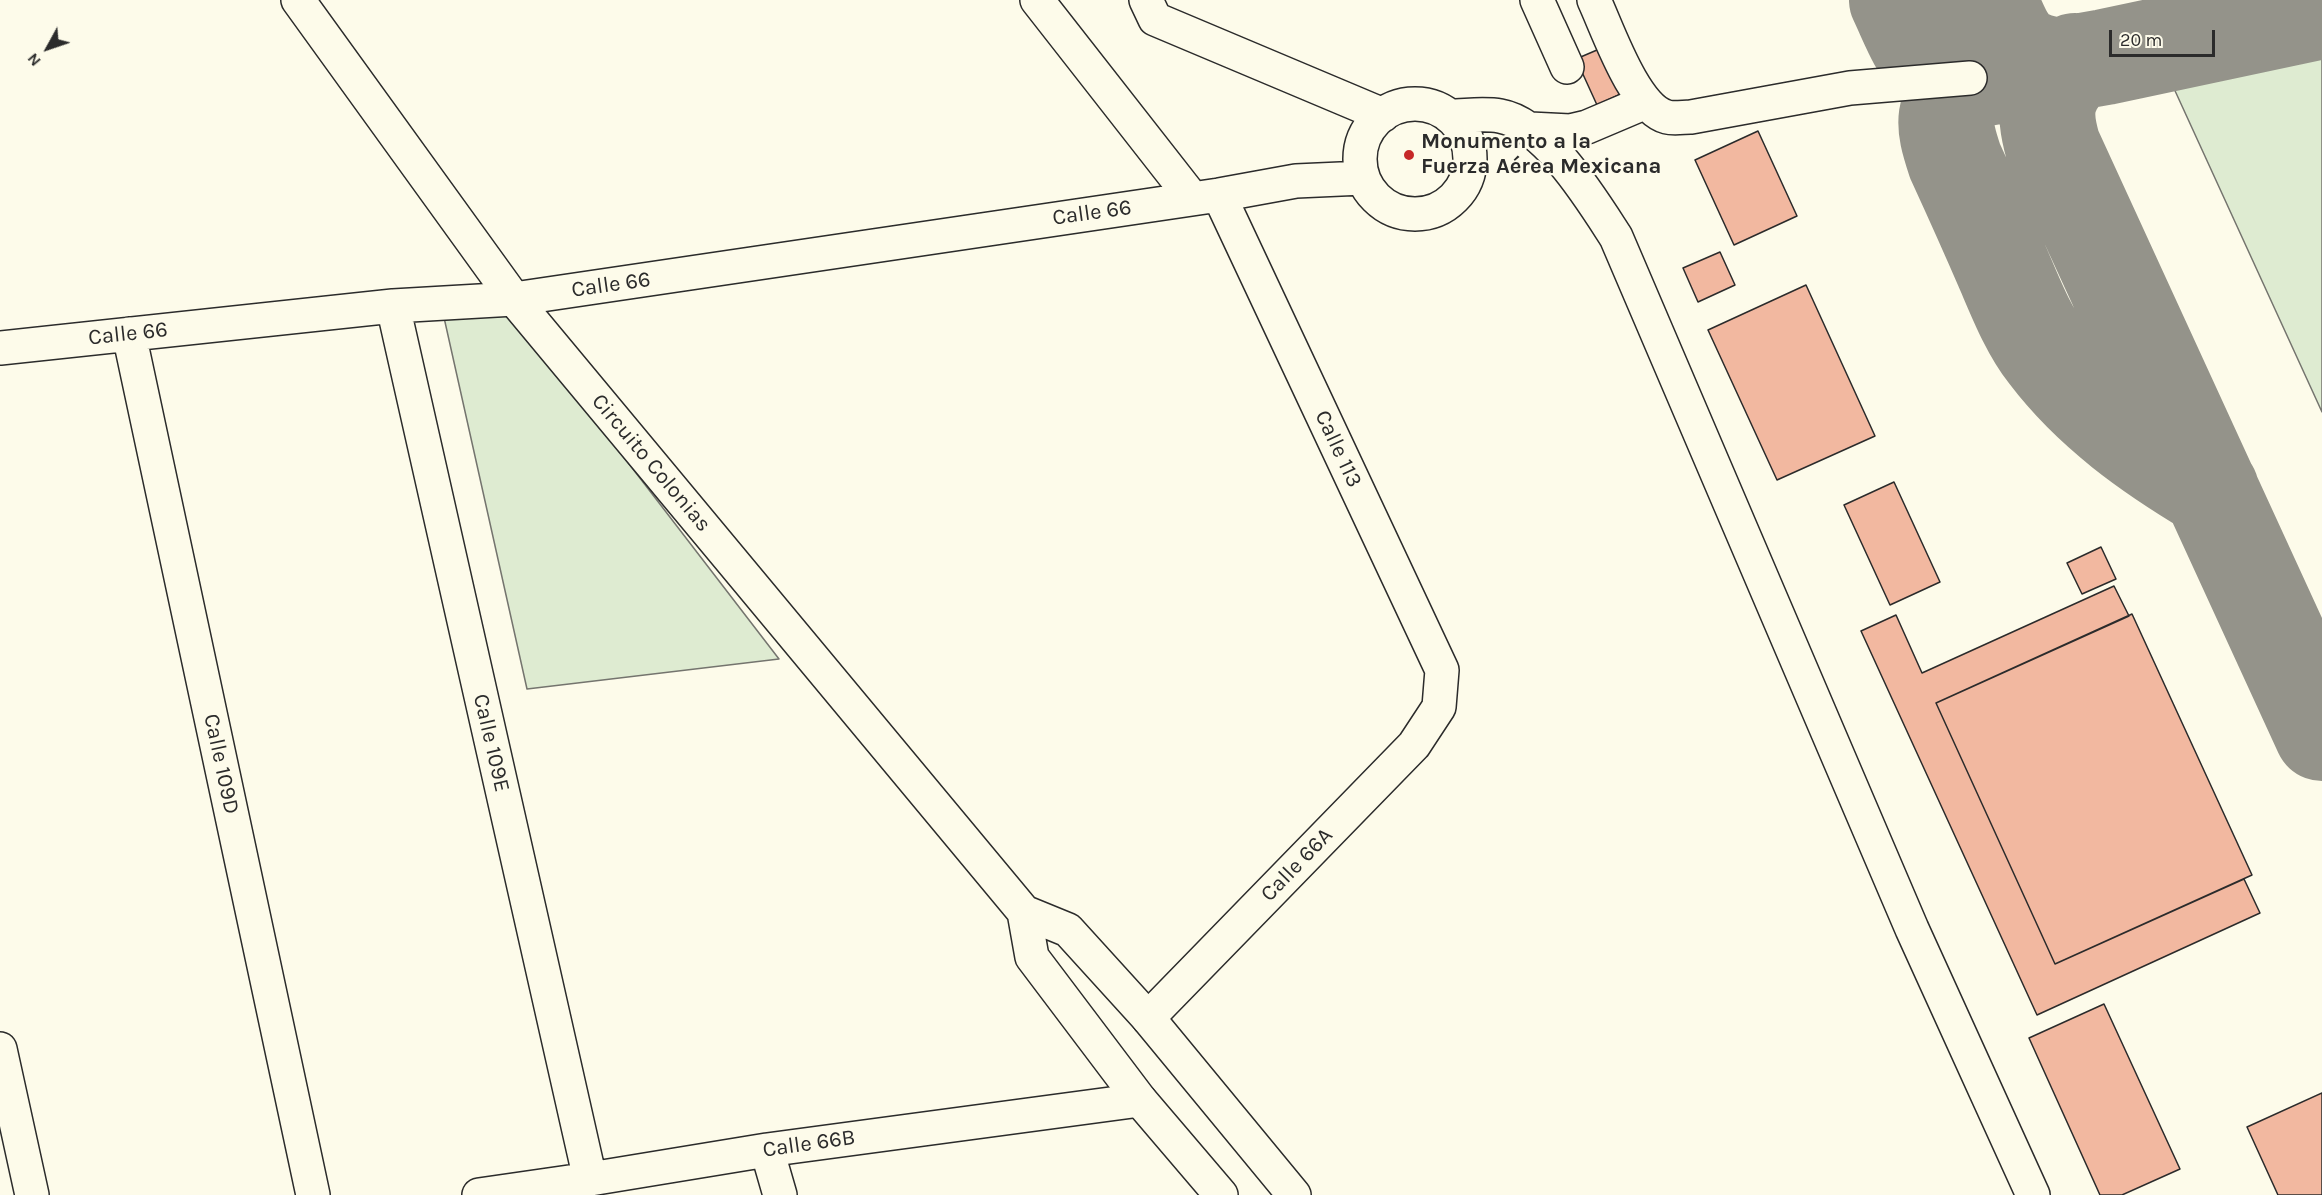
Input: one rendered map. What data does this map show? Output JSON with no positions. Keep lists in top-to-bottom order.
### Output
{
  "streets": {
    "street": [
      "Calle 66",
      "Calle 113",
      "Circuito Colonias",
      "Calle 109E",
      "Calle 109D",
      "Calle 66A",
      "Calle 66B"
    ]
  },
  "crossings": [
    ["Calle 66", "Calle 113"],
    ["Calle 66", "Circuito Colonias"],
    ["Calle 66", "Calle 109E"],
    ["Calle 66", "Calle 109D"],
    ["Calle 113", "Calle 66A"],
    ["Calle 109E", "Calle 66B"]
  ],
  "places": ["Monumento a la Fuerza Aérea Mexicana"],
  "scale_bar": "20 m",
  "north": "bottom left"
}
